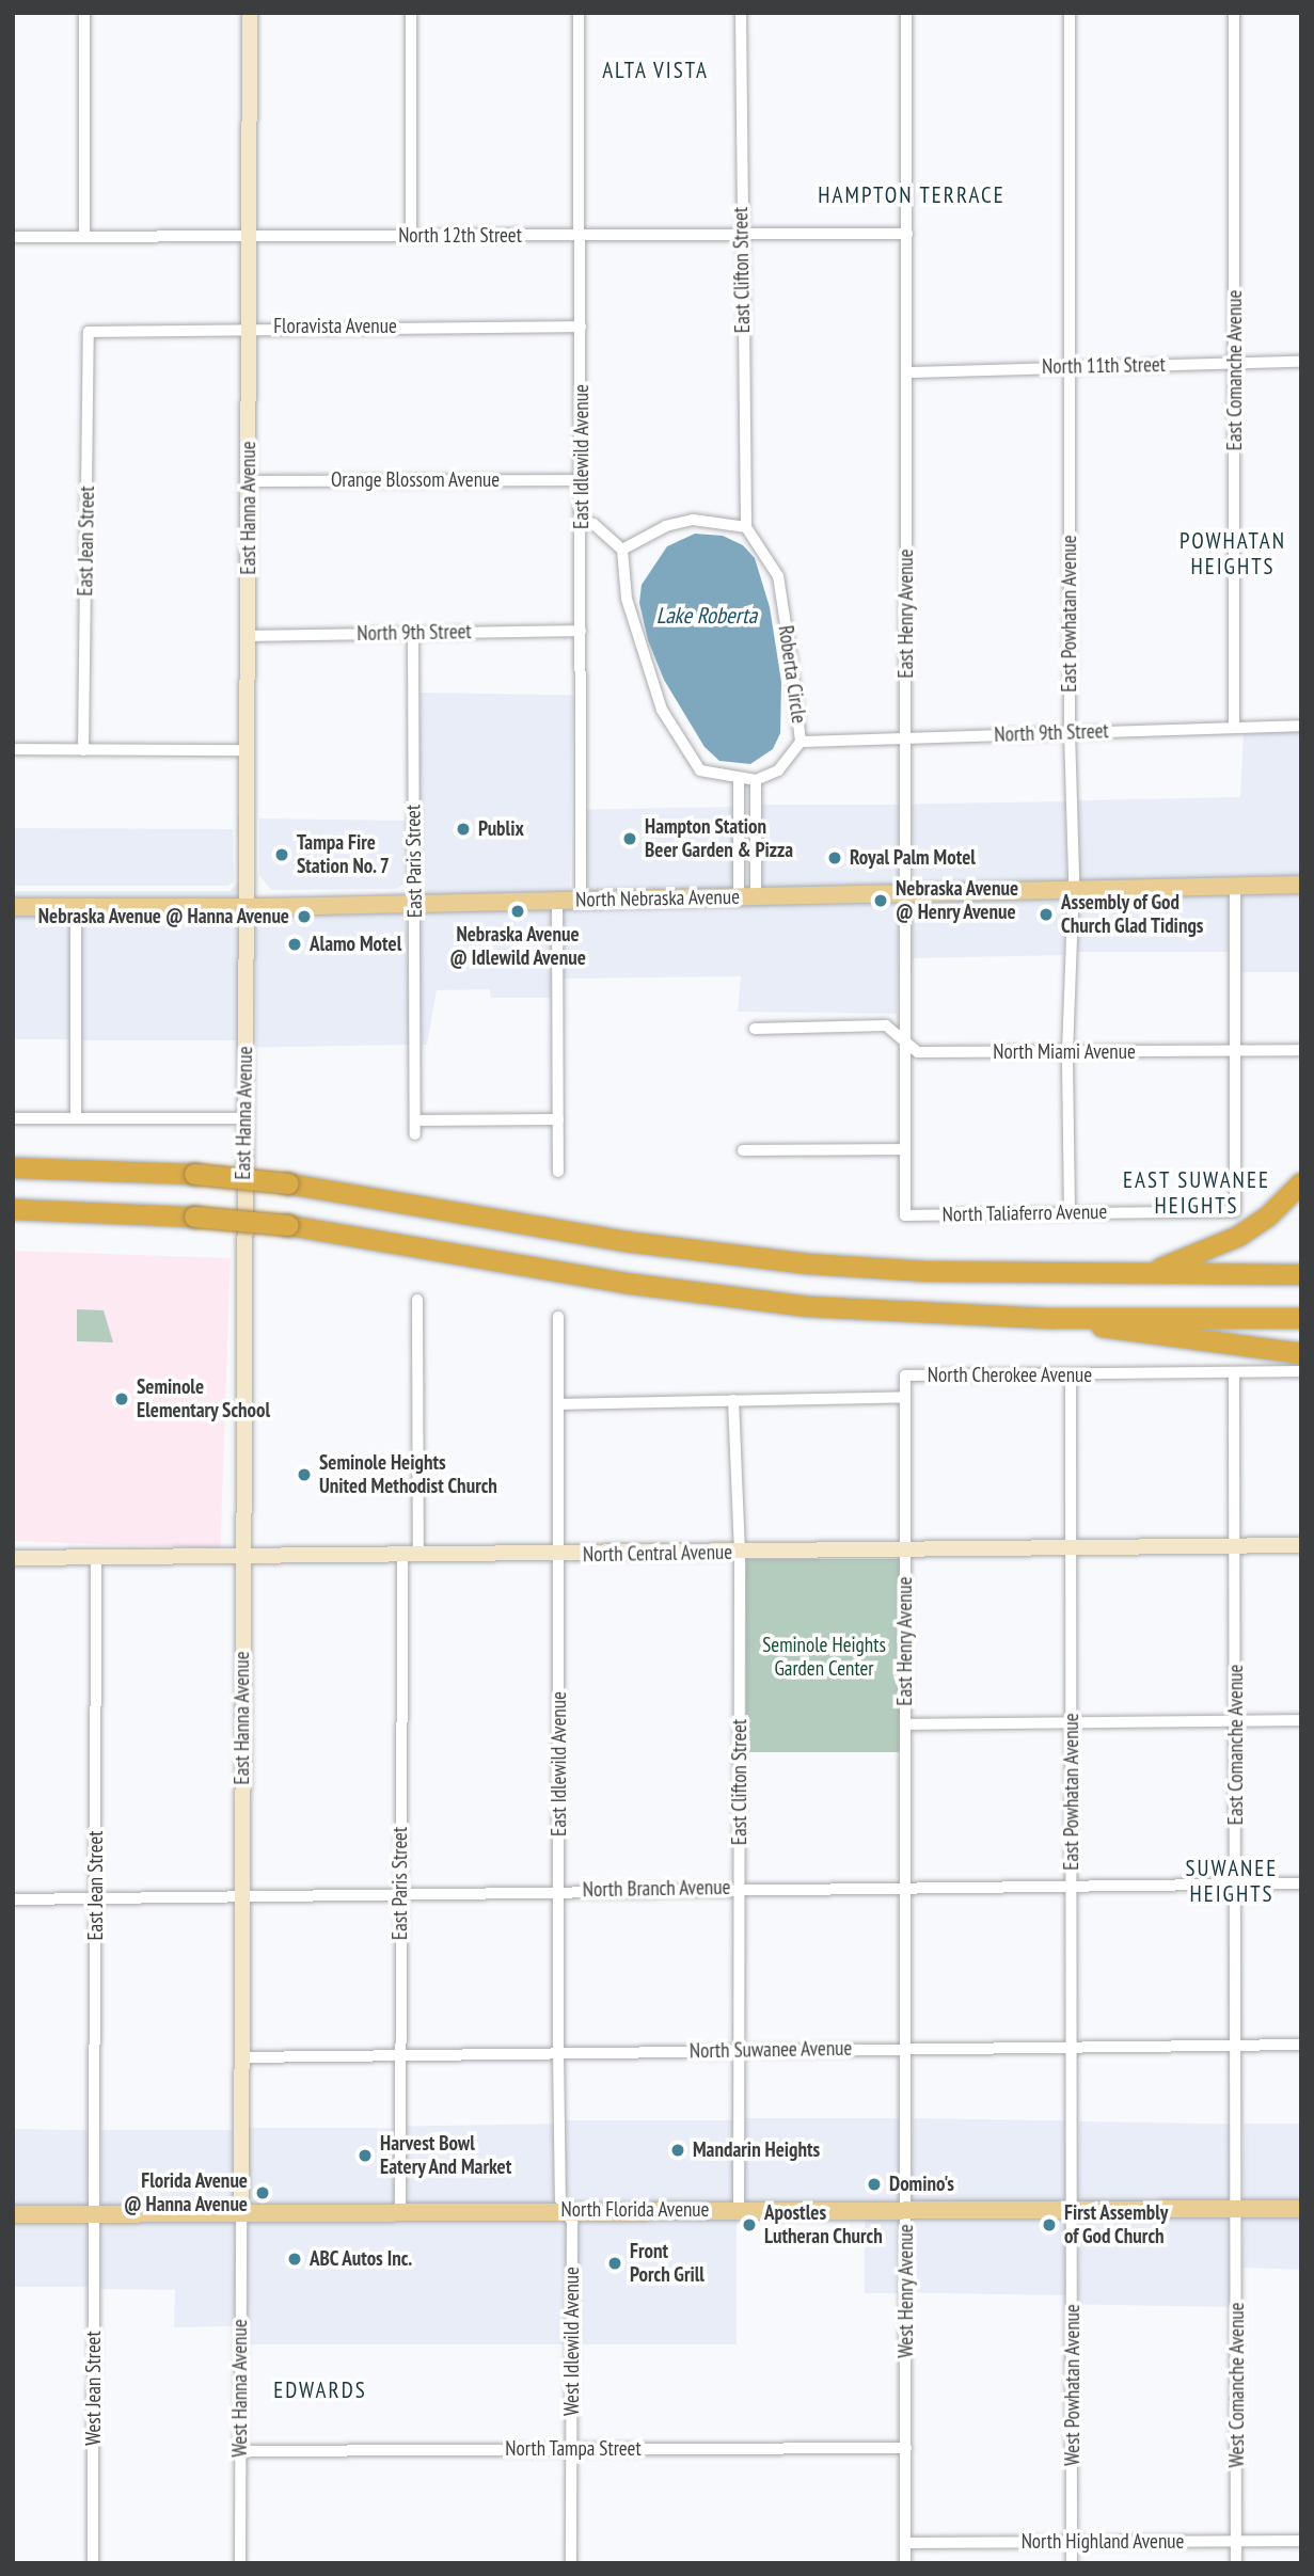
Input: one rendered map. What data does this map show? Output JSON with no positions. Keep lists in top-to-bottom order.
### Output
{
  "streets": {
    "main road": ["North Nebraska Avenue", "North Florida Avenue"],
    "street": [
      "North 12th Street",
      "East Clifton Street",
      "Floravista Avenue",
      "North 11th Street",
      "East Comanche Avenue",
      "East Idlewild Avenue",
      "Orange Blossom Avenue",
      "East Hanna Avenue",
      "East Jean Street",
      "East Henry Avenue",
      "East Powhatan Avenue",
      "North 9th Street",
      "Roberta Circle",
      "East Paris Street",
      "North Miami Avenue",
      "North Taliaferro Avenue",
      "North Cherokee Avenue",
      "North Central Avenue",
      "North Branch Avenue",
      "North Suwanee Avenue",
      "West Henry Avenue",
      "West Idlewild Avenue",
      "West Powhatan Avenue",
      "West Comanche Avenue",
      "West Jean Street",
      "West Hanna Avenue",
      "North Tampa Street",
      "North Highland Avenue"
    ]
  },
  "crossings": [
    ["North 12th Street", "East Clifton Street"],
    ["North 12th Street", "East Idlewild Avenue"],
    ["North 12th Street", "East Hanna Avenue"],
    ["North 12th Street", "East Henry Avenue"],
    ["East Clifton Street", "Roberta Circle"],
    ["East Clifton Street", "North Cherokee Avenue"],
    ["East Clifton Street", "North Central Avenue"],
    ["East Clifton Street", "North Branch Avenue"],
    ["East Clifton Street", "North Suwanee Avenue"],
    ["East Clifton Street", "North Florida Avenue"],
    ["Floravista Avenue", "East Idlewild Avenue"],
    ["Floravista Avenue", "East Hanna Avenue"],
    ["Floravista Avenue", "East Jean Street"],
    ["North 11th Street", "East Comanche Avenue"],
    ["North 11th Street", "East Henry Avenue"],
    ["North 11th Street", "East Powhatan Avenue"],
    ["East Comanche Avenue", "North 9th Street"],
    ["East Comanche Avenue", "North Cherokee Avenue"],
    ["East Comanche Avenue", "North Central Avenue"],
    ["East Comanche Avenue", "North Branch Avenue"],
    ["East Comanche Avenue", "North Suwanee Avenue"],
    ["East Comanche Avenue", "North Florida Avenue"],
    ["East Comanche Avenue", "West Comanche Avenue"],
    ["East Idlewild Avenue", "Orange Blossom Avenue"],
    ["East Idlewild Avenue", "North 9th Street"],
    ["East Idlewild Avenue", "North Nebraska Avenue"],
    ["East Idlewild Avenue", "North Cherokee Avenue"],
    ["East Idlewild Avenue", "North Central Avenue"],
    ["East Idlewild Avenue", "North Branch Avenue"],
    ["East Idlewild Avenue", "North Suwanee Avenue"],
    ["East Idlewild Avenue", "North Florida Avenue"],
    ["East Idlewild Avenue", "West Idlewild Avenue"],
    ["Orange Blossom Avenue", "East Hanna Avenue"],
    ["East Hanna Avenue", "North 9th Street"],
    ["East Hanna Avenue", "North Nebraska Avenue"],
    ["East Hanna Avenue", "North Central Avenue"],
    ["East Hanna Avenue", "North Branch Avenue"],
    ["East Hanna Avenue", "North Suwanee Avenue"],
    ["East Hanna Avenue", "North Florida Avenue"],
    ["East Hanna Avenue", "West Hanna Avenue"],
    ["East Jean Street", "North Central Avenue"],
    ["East Jean Street", "North Branch Avenue"],
    ["East Jean Street", "North Florida Avenue"],
    ["East Jean Street", "West Jean Street"],
    ["East Henry Avenue", "North 9th Street"],
    ["East Henry Avenue", "North Nebraska Avenue"],
    ["East Henry Avenue", "North Miami Avenue"],
    ["East Henry Avenue", "North Taliaferro Avenue"],
    ["East Henry Avenue", "North Cherokee Avenue"],
    ["East Henry Avenue", "North Central Avenue"],
    ["East Henry Avenue", "North Branch Avenue"],
    ["East Henry Avenue", "West Henry Avenue"],
    ["East Powhatan Avenue", "North 9th Street"],
    ["East Powhatan Avenue", "North Nebraska Avenue"],
    ["East Powhatan Avenue", "North Miami Avenue"],
    ["East Powhatan Avenue", "North Taliaferro Avenue"],
    ["East Powhatan Avenue", "North Cherokee Avenue"],
    ["East Powhatan Avenue", "North Central Avenue"],
    ["East Powhatan Avenue", "North Branch Avenue"],
    ["East Powhatan Avenue", "North Suwanee Avenue"],
    ["East Powhatan Avenue", "North Florida Avenue"],
    ["East Powhatan Avenue", "West Powhatan Avenue"],
    ["North 9th Street", "Roberta Circle"],
    ["North 9th Street", "East Paris Street"],
    ["East Paris Street", "North Nebraska Avenue"],
    ["East Paris Street", "North Central Avenue"],
    ["East Paris Street", "North Branch Avenue"],
    ["East Paris Street", "North Suwanee Avenue"],
    ["East Paris Street", "North Florida Avenue"],
    ["North Miami Avenue", "North Taliaferro Avenue"],
    ["North Branch Avenue", "West Henry Avenue"],
    ["North Suwanee Avenue", "West Henry Avenue"],
    ["North Florida Avenue", "West Henry Avenue"],
    ["North Florida Avenue", "West Idlewild Avenue"],
    ["North Florida Avenue", "West Powhatan Avenue"],
    ["North Florida Avenue", "West Comanche Avenue"],
    ["North Florida Avenue", "West Jean Street"],
    ["North Florida Avenue", "West Hanna Avenue"],
    ["West Henry Avenue", "North Tampa Street"],
    ["West Henry Avenue", "North Highland Avenue"],
    ["West Idlewild Avenue", "North Tampa Street"],
    ["West Powhatan Avenue", "North Highland Avenue"],
    ["West Comanche Avenue", "North Highland Avenue"],
    ["West Hanna Avenue", "North Tampa Street"]
  ],
  "districts": [
    "ALTA VISTA",
    "HAMPTON TERRACE",
    "POWHATAN HEIGHTS",
    "EAST SUWANEE HEIGHTS",
    "SUWANEE HEIGHTS",
    "EDWARDS"
  ],
  "water": ["Lake Roberta"],
  "parks": ["Seminole Heights Garden Center"],
  "places": [
    "Publix",
    "Hampton Station Beer Garden & Pizza",
    "Tampa Fire Station No. 7",
    "Royal Palm Motel",
    "Nebraska Avenue @ Henry Avenue",
    "Nebraska Avenue @ Idlewild Avenue",
    "Assembly of God Church Glad Tidings",
    "Nebraska Avenue @ Hanna Avenue",
    "Alamo Motel",
    "Seminole Elementary School",
    "Seminole Heights United Methodist Church",
    "Mandarin Heights",
    "Harvest Bowl Eatery And Market",
    "Domino's",
    "Florida Avenue @ Hanna Avenue",
    "Apostles Lutheran Church",
    "First Assembly of God Church",
    "ABC Autos Inc.",
    "Front Porch Grill"
  ]
}
